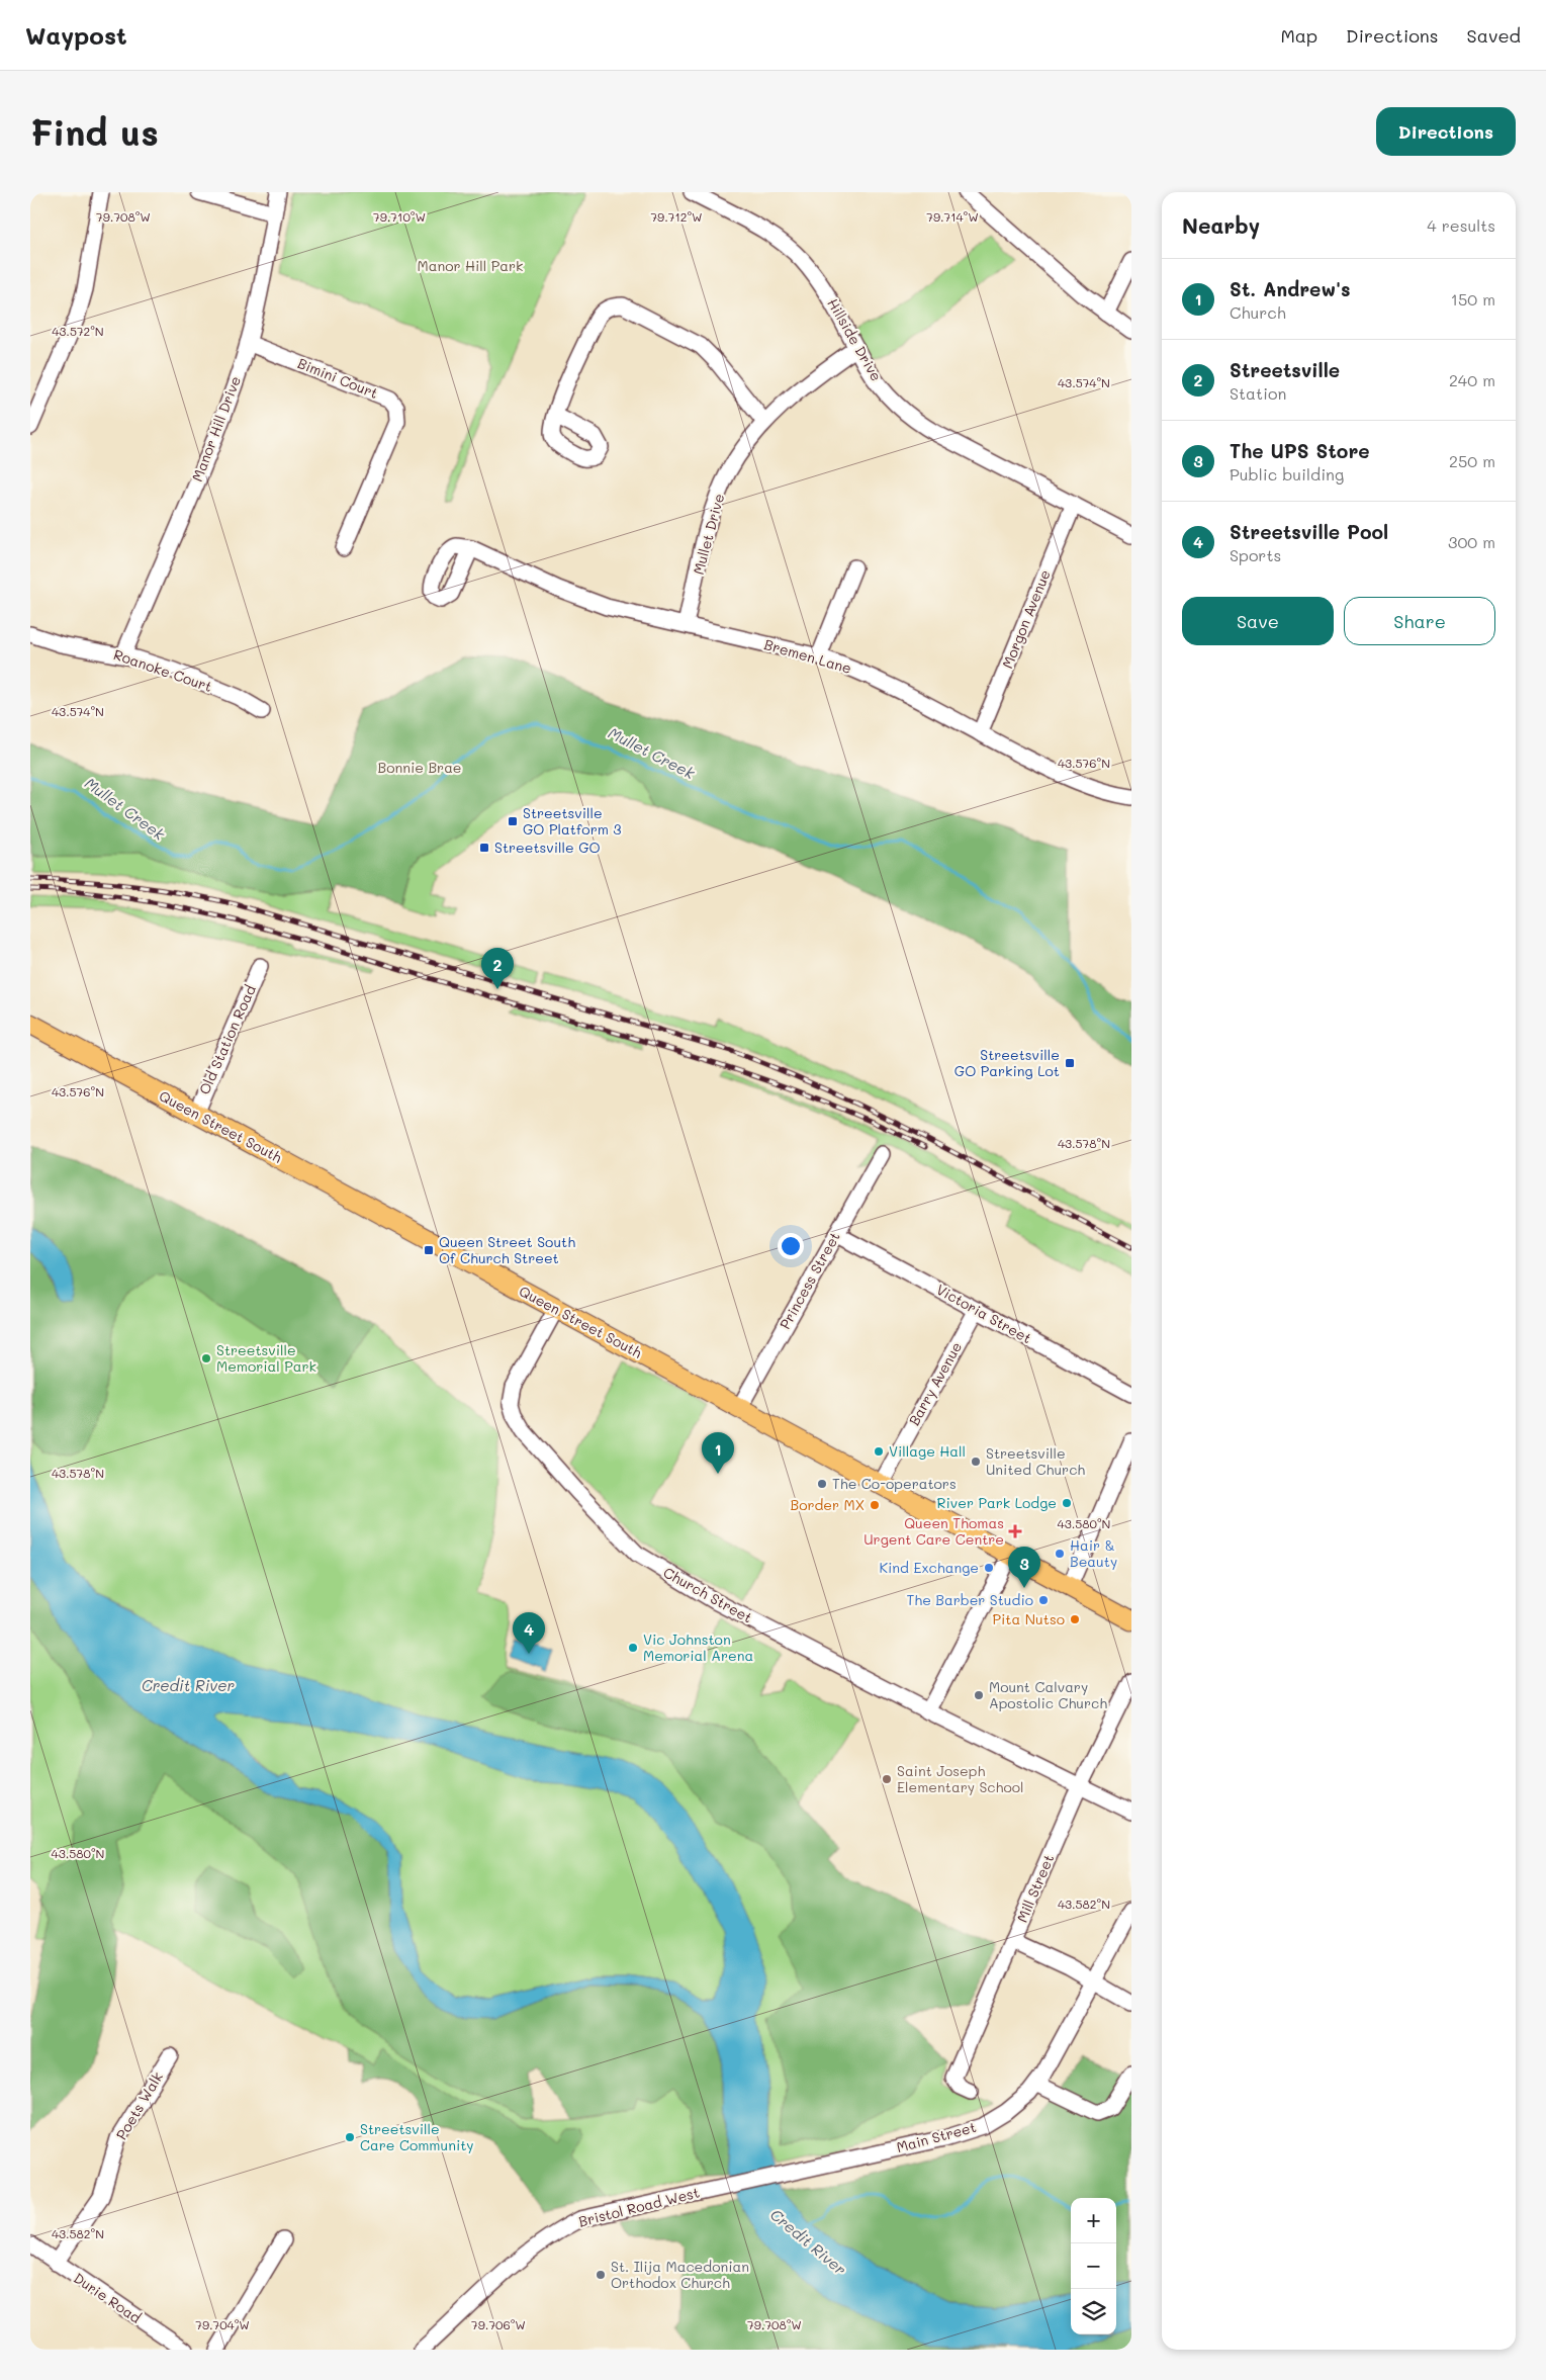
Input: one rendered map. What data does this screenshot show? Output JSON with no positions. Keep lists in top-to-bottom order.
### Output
{
  "streets": {
    "main road": ["Queen Street South"],
    "street": [
      "Hillside Drive",
      "Bimini Court",
      "Manor Hill Drive",
      "Mullet Drive",
      "Morgon Avenue",
      "Bremen Lane",
      "Roanoke Court",
      "Old Station Road",
      "Princess Street",
      "Victoria Street",
      "Barry Avenue",
      "Church Street",
      "Mill Street",
      "Poets Walk",
      "Main Street",
      "Bristol Road West",
      "Durie Road"
    ]
  },
  "crossings": [
    ["Hillside Drive", "Mullet Drive"],
    ["Hillside Drive", "Morgon Avenue"],
    ["Bimini Court", "Manor Hill Drive"],
    ["Manor Hill Drive", "Roanoke Court"],
    ["Mullet Drive", "Bremen Lane"],
    ["Morgon Avenue", "Bremen Lane"],
    ["Old Station Road", "Queen Street South"],
    ["Queen Street South", "Princess Street"],
    ["Queen Street South", "Barry Avenue"],
    ["Queen Street South", "Church Street"],
    ["Princess Street", "Victoria Street"],
    ["Victoria Street", "Barry Avenue"],
    ["Church Street", "Mill Street"],
    ["Poets Walk", "Durie Road"],
    ["Main Street", "Bristol Road West"]
  ],
  "water": ["Mullet Creek", "Credit River"],
  "parks": ["Manor Hill Park", "Bonnie Brae"],
  "places": {
    "transit": [
      "Streetsville GO Platform 3",
      "Streetsville GO",
      "Streetsville GO Parking Lot",
      "Queen Street South Of Church Street"
    ],
    "other": [
      "Streetsville Memorial Park",
      "Village Hall",
      "Streetsville United Church",
      "The Co-operators",
      "River Park Lodge",
      "Border MX",
      "Hair & Beauty",
      "Kind Exchange",
      "The Barber Studio",
      "Pita Nutso",
      "Vic Johnston Memorial Arena",
      "Mount Calvary Apostolic Church",
      "Saint Joseph Elementary School",
      "Streetsville Care Community",
      "St. Ilija Macedonian Orthodox Church"
    ],
    "health": ["Queen Thomas Urgent Care Centre"]
  },
  "page": {
    "header": "Waypost",
    "nav": ["Map", "Directions", "Saved"],
    "buttons": [
      "Directions",
      ["Save", "Share"]
    ],
    "title": "Find us",
    "heading": ["Nearby", "4 results"],
    "list": [
      {
        "mark": "1",
        "name": "St. Andrew's",
        "note": "Church",
        "value": "150 m"
      },
      {
        "mark": "2",
        "name": "Streetsville",
        "note": "Station",
        "value": "240 m"
      },
      {
        "mark": "3",
        "name": "The UPS Store",
        "note": "Public building",
        "value": "250 m"
      },
      {
        "mark": "4",
        "name": "Streetsville Pool",
        "note": "Sports",
        "value": "300 m"
      }
    ],
    "pins": [
      "2",
      "1",
      "3",
      "4"
    ],
    "map_buttons": ["+", "−"]
  },
  "coordinates": [
    "79.708°W",
    "79.710°W",
    "79.712°W",
    "79.714°W",
    "43.572°N",
    "43.574°N",
    "43.576°N",
    "43.578°N",
    "43.580°N",
    "43.582°N",
    "79.704°W",
    "79.706°W"
  ]
}
